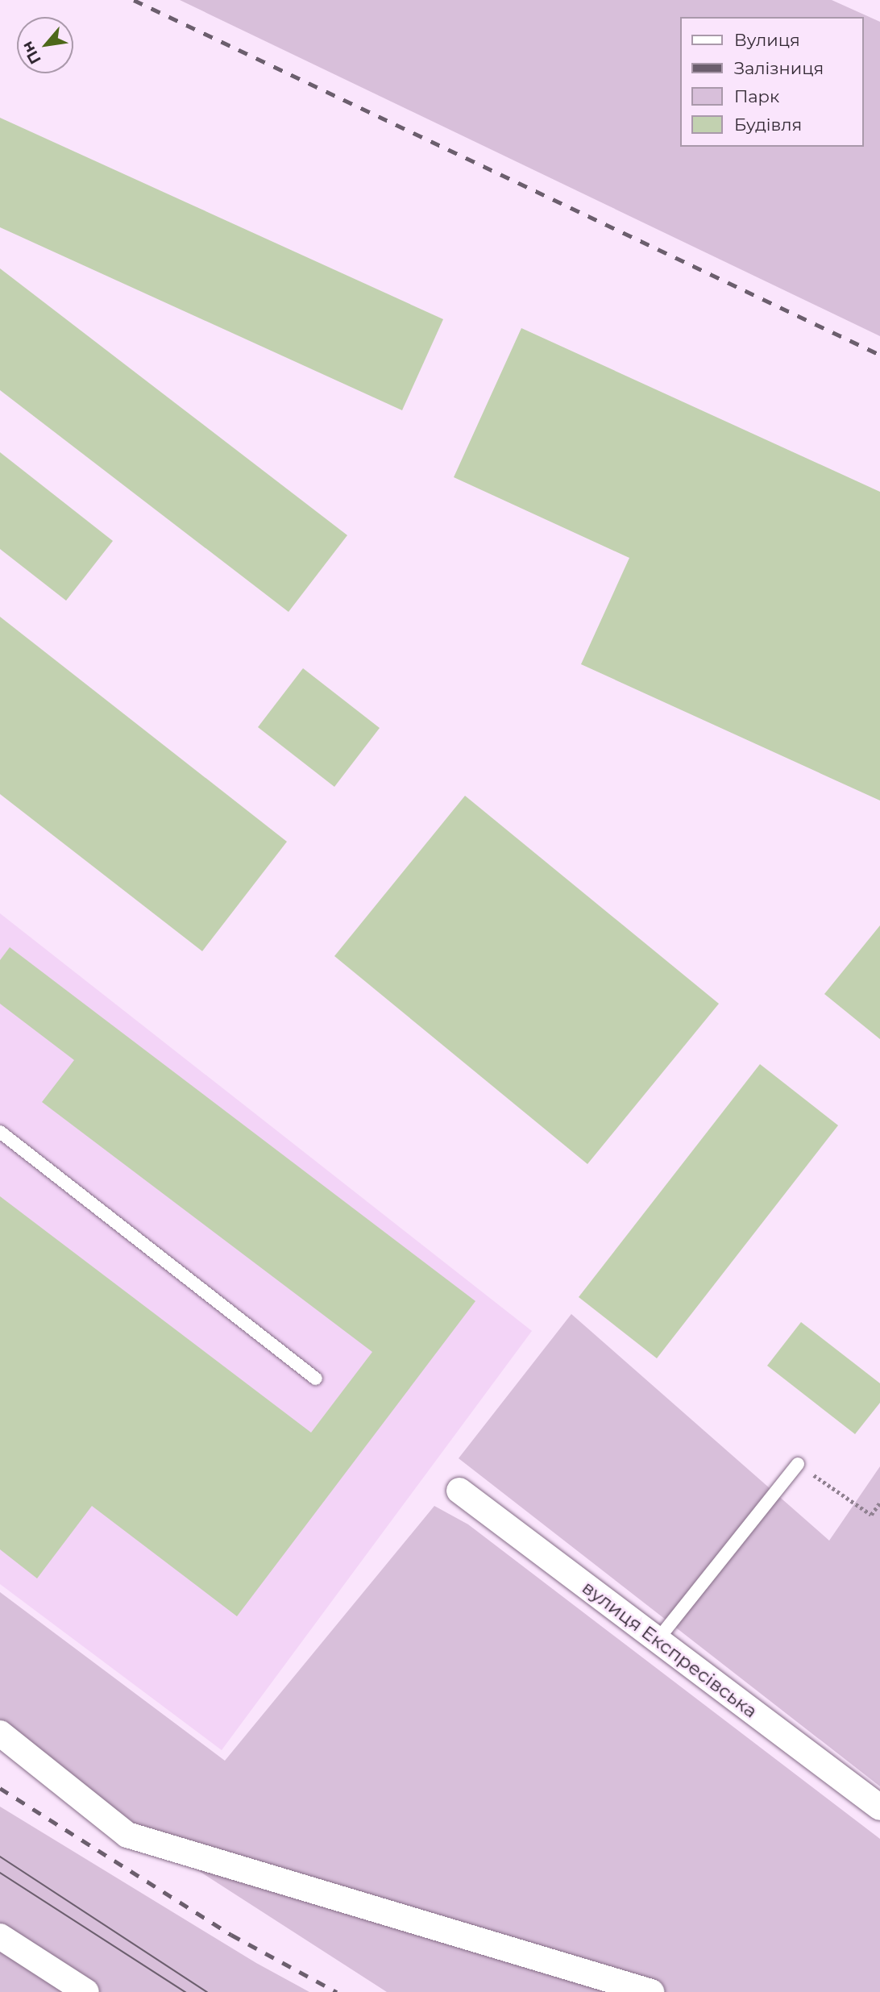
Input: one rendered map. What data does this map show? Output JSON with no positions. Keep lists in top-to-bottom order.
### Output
{
  "streets": {
    "street": ["вулиця Експресівська"]
  },
  "legend": [
    "Вулиця",
    "Залізниця",
    "Парк",
    "Будівля"
  ],
  "north": "bottom left"
}
